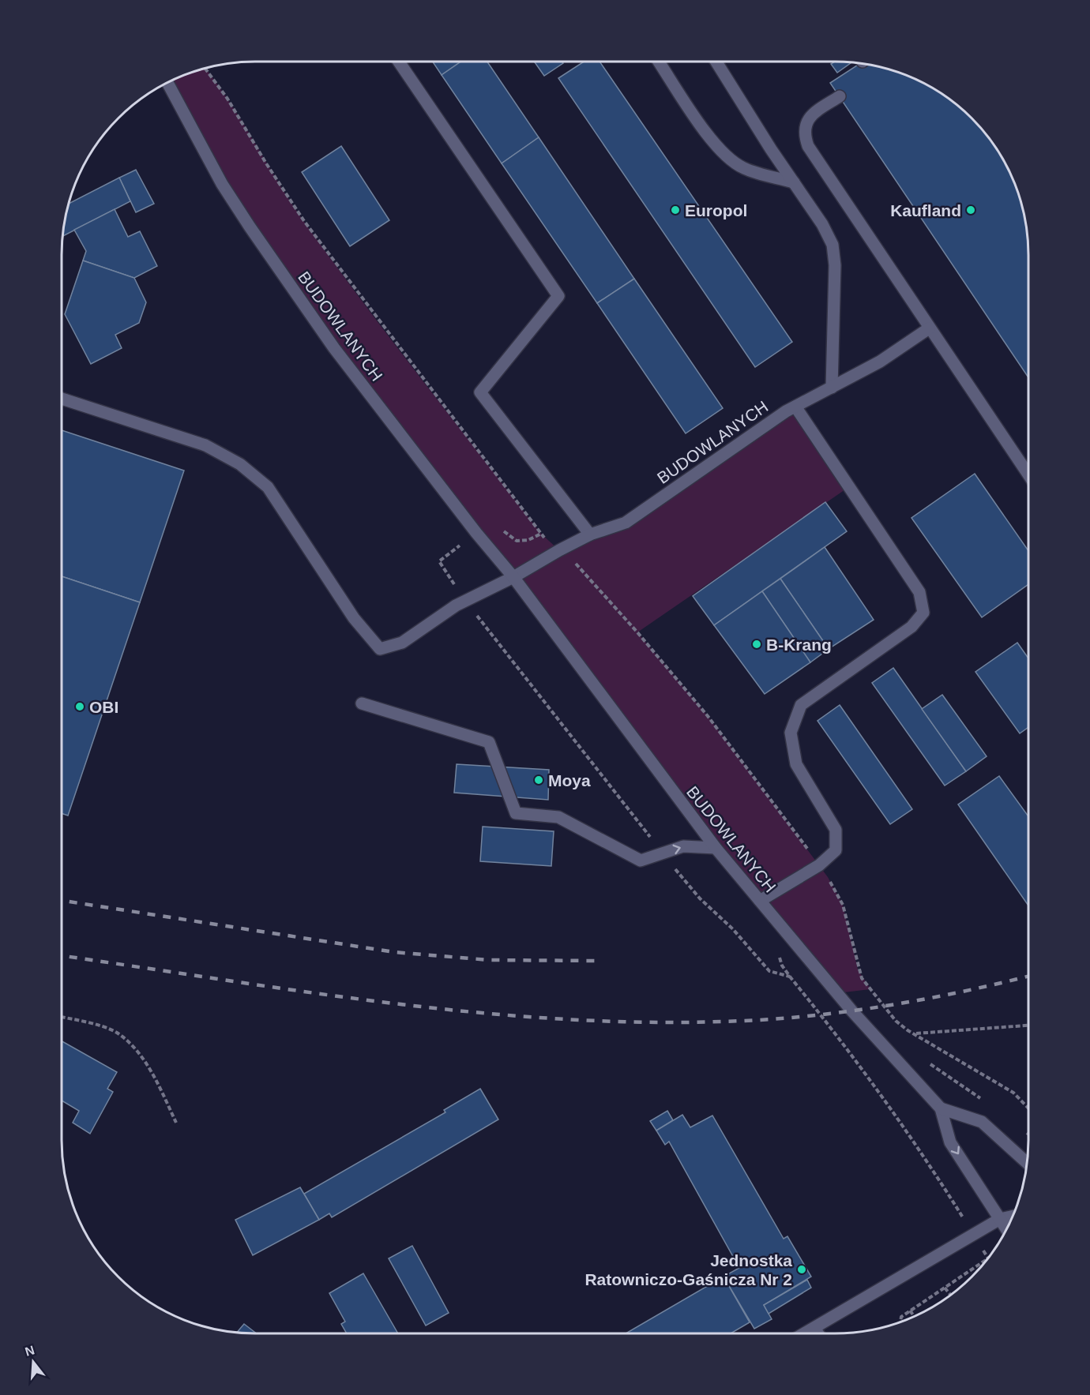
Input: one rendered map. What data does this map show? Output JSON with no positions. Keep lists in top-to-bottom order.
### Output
{
  "streets": {
    "main road": ["BUDOWLANYCH"]
  },
  "places": [
    "Europol",
    "Kaufland",
    "B-Krang",
    "OBI",
    "Moya",
    "Jednostka Ratowniczo-Gaśnicza Nr 2"
  ],
  "north": "top"
}
